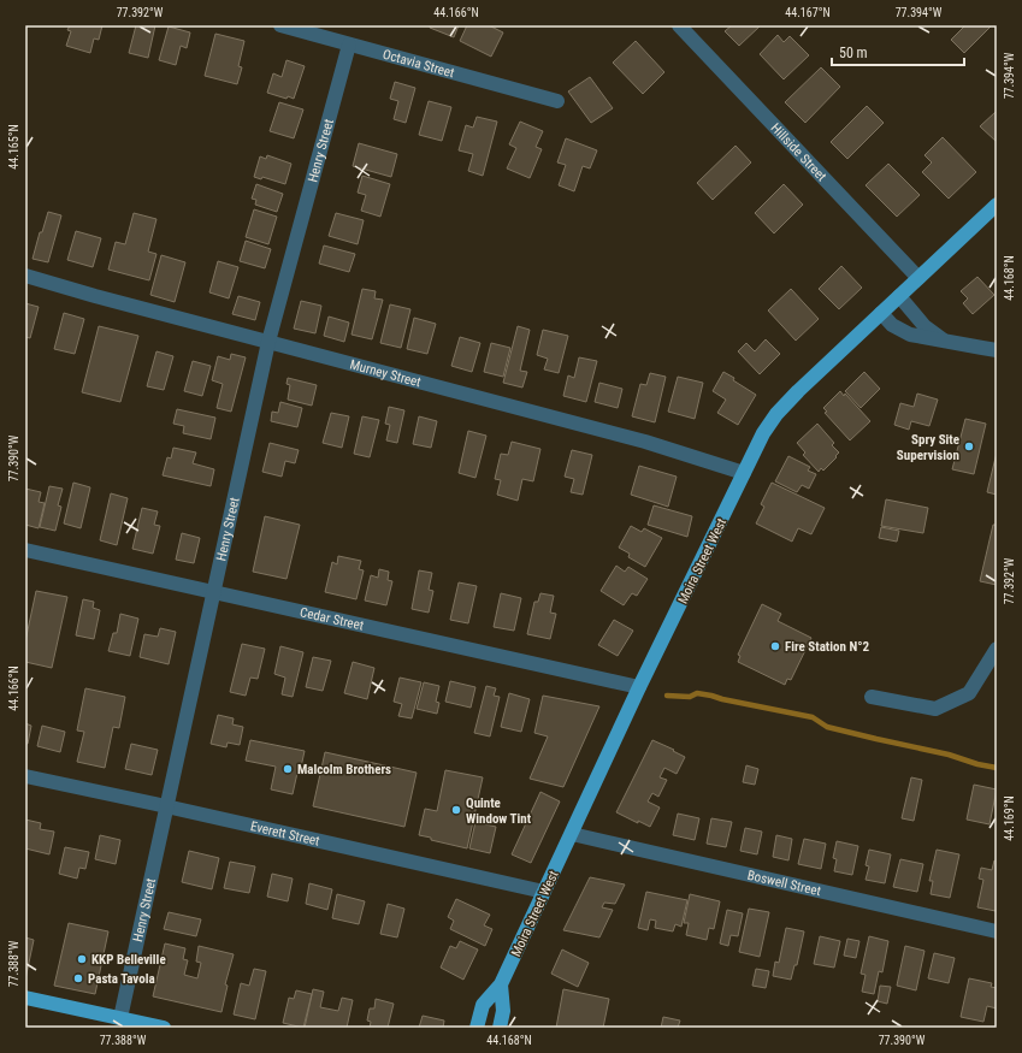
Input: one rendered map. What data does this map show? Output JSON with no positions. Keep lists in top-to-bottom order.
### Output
{
  "streets": {
    "main road": ["Moira Street West"],
    "street": [
      "Octavia Street",
      "Henry Street",
      "Hillside Street",
      "Murney Street",
      "Cedar Street",
      "Everett Street",
      "Boswell Street"
    ]
  },
  "crossings": [
    ["Octavia Street", "Henry Street"],
    ["Henry Street", "Murney Street"],
    ["Henry Street", "Cedar Street"],
    ["Henry Street", "Everett Street"],
    ["Hillside Street", "Moira Street West"],
    ["Murney Street", "Moira Street West"],
    ["Moira Street West", "Cedar Street"],
    ["Moira Street West", "Everett Street"],
    ["Moira Street West", "Boswell Street"]
  ],
  "places": [
    "Spry Site Supervision",
    "Fire Station N°2",
    "Malcolm Brothers",
    "Quinte Window Tint",
    "KKP Belleville",
    "Pasta Tavola"
  ],
  "scale_bar": "50 m",
  "coordinates": [
    "77.392°W",
    "44.166°N",
    "44.167°N",
    "77.394°W",
    "44.165°N",
    "44.168°N",
    "77.390°W",
    "44.169°N",
    "77.388°W"
  ]
}
